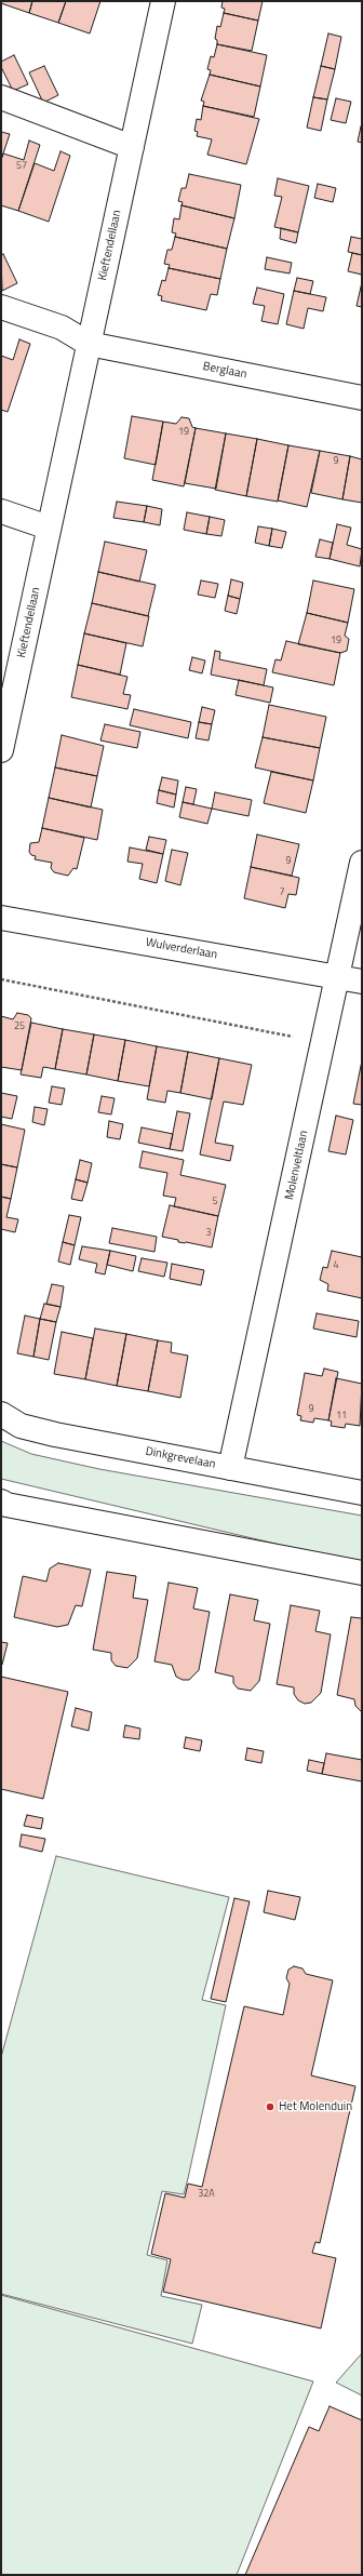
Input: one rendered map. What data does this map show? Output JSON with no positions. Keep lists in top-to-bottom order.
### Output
{
  "streets": {
    "street": [
      "Kieftendellaan",
      "Berglaan",
      "Wulverderlaan",
      "Molenveltlaan",
      "Dinkgrevelaan"
    ]
  },
  "crossings": [
    ["Kieftendellaan", "Berglaan"],
    ["Wulverderlaan", "Molenveltlaan"],
    ["Molenveltlaan", "Dinkgrevelaan"]
  ],
  "places": ["Het Molenduin"],
  "house_numbers": [
    "57",
    "19",
    "9",
    "19",
    "9",
    "7",
    "25",
    "5",
    "3",
    "4",
    "9",
    "11",
    "32A"
  ]
}
